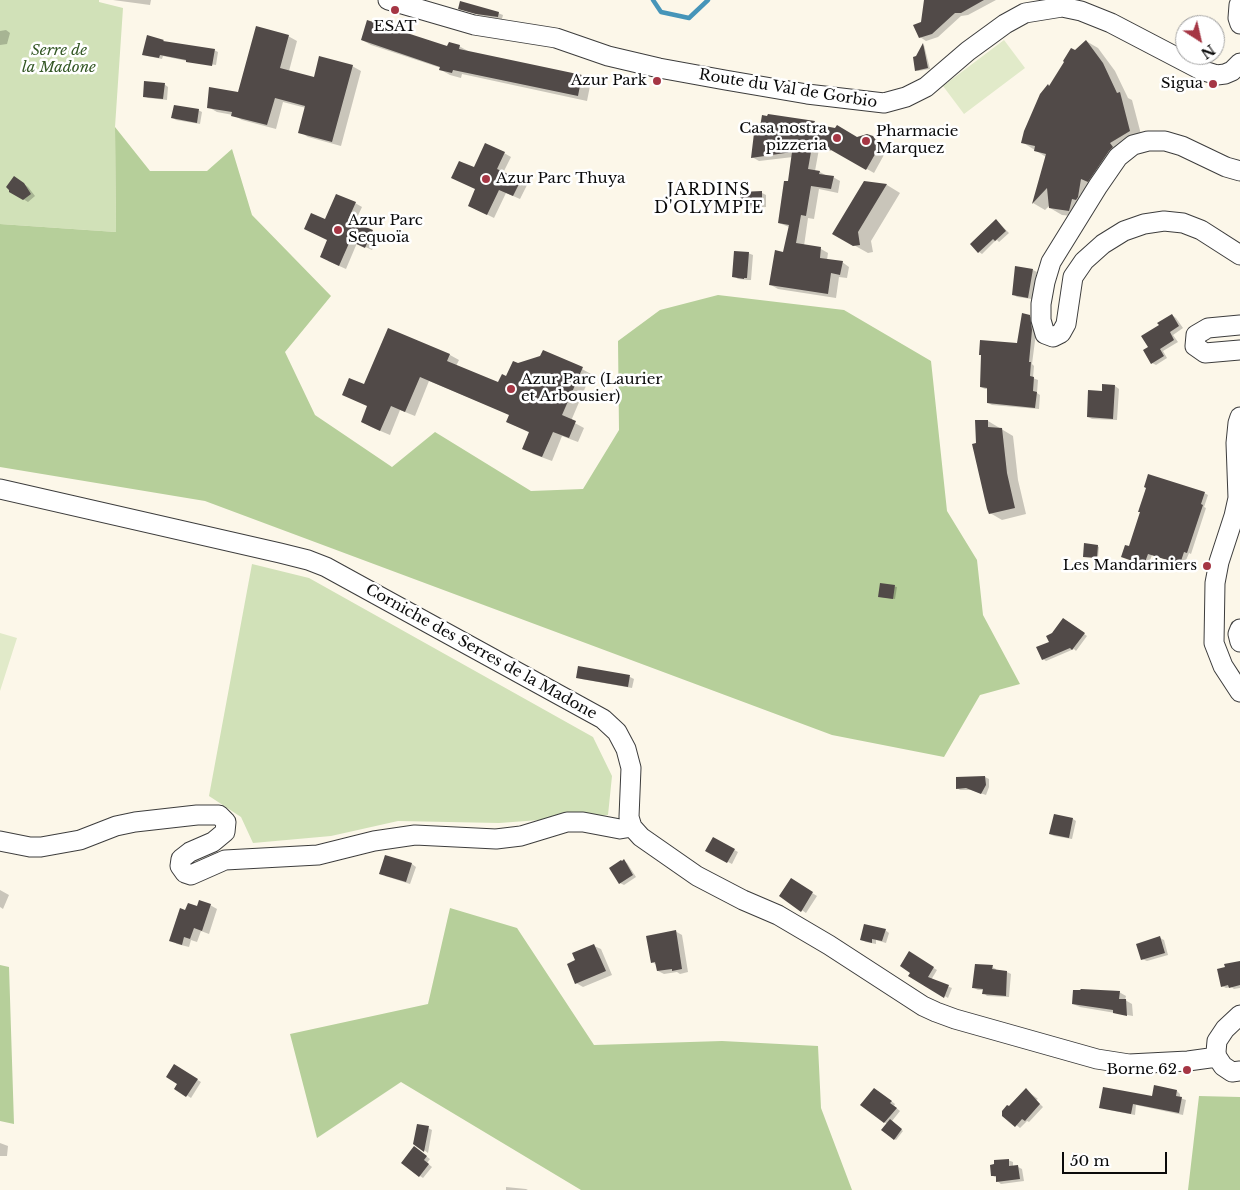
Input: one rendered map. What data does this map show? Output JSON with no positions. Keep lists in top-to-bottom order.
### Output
{
  "streets": {
    "street": ["Route du Val de Gorbio", "Corniche des Serres de la Madone"]
  },
  "districts": ["JARDINS D'OLYMPIE"],
  "parks": ["Serre de la Madone"],
  "places": [
    "ESAT",
    "Azur Park",
    "Sigua",
    "Casa nostra pizzeria",
    "Pharmacie Marquez",
    "Azur Parc Thuya",
    "Azur Parc Sequoïa",
    "Azur Parc (Laurier et Arbousier)",
    "Les Mandariniers",
    "Borne 62"
  ],
  "scale_bar": "50 m",
  "north": "bottom right"
}
